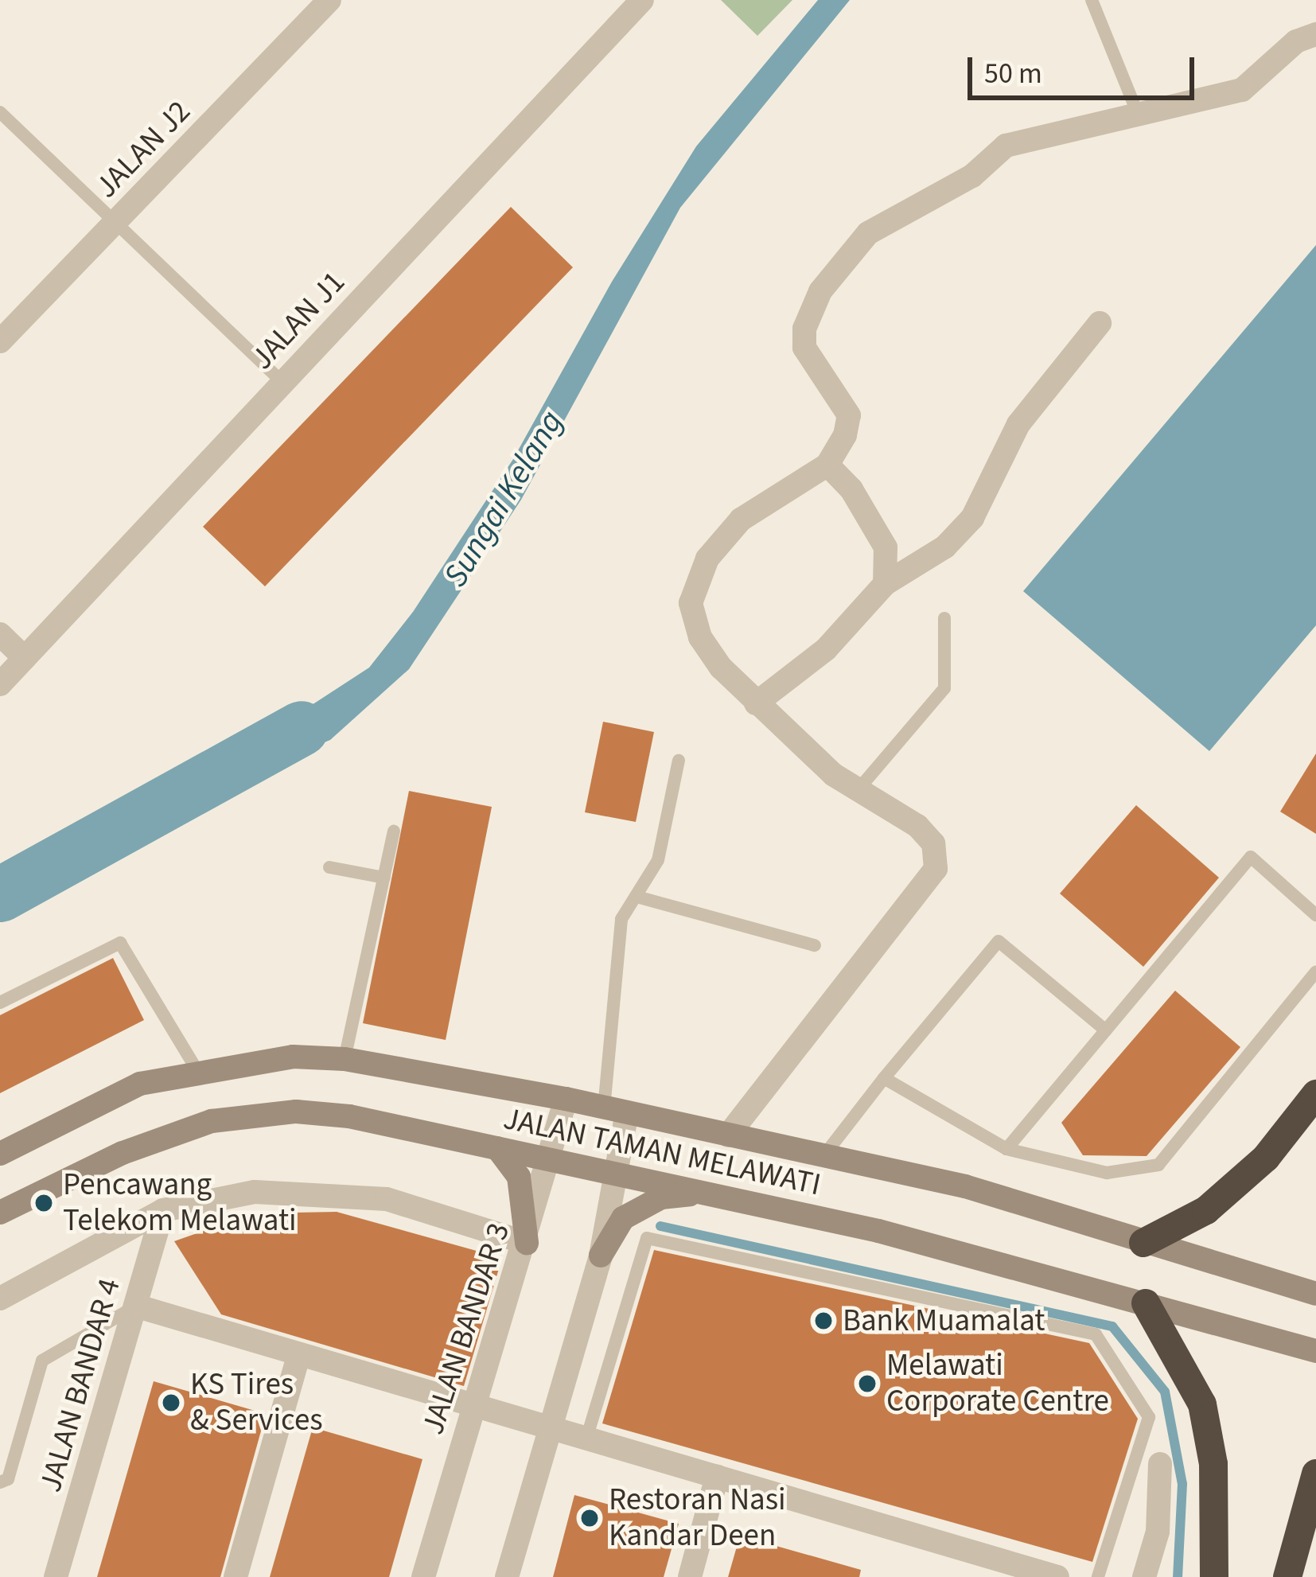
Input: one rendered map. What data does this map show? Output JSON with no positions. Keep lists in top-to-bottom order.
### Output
{
  "streets": {
    "main road": ["JALAN TAMAN MELAWATI"],
    "street": [
      "JALAN J2",
      "JALAN J1",
      "JALAN BANDAR 3",
      "JALAN BANDAR 4"
    ]
  },
  "crossings": [
    ["JALAN TAMAN MELAWATI", "JALAN BANDAR 3"]
  ],
  "water": ["Sungai Kelang"],
  "places": [
    "Pencawang Telekom Melawati",
    "Bank Muamalat",
    "Melawati Corporate Centre",
    "KS Tires & Services",
    "Restoran Nasi Kandar Deen"
  ],
  "scale_bar": "50 m"
}
